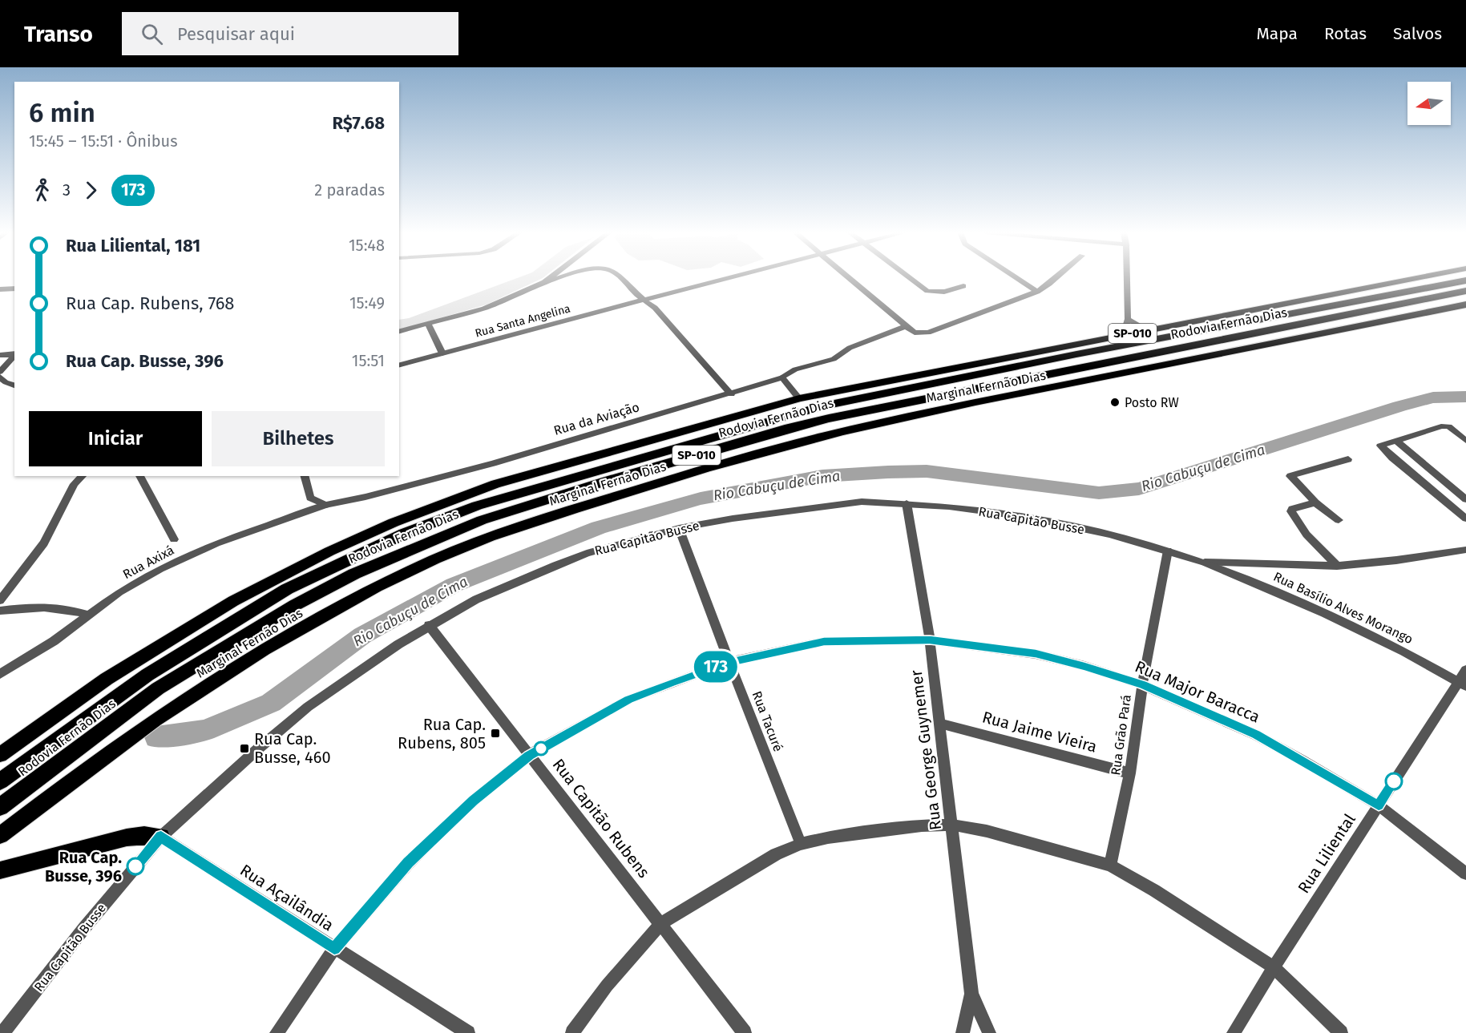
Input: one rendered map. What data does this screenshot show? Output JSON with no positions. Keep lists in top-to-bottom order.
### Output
{
  "streets": {
    "highway": ["Rodovia Fernão Dias", "SP-010", "Marginal Fernão Dias"],
    "street": [
      "Rua Santa Angelina",
      "Rua da Aviação",
      "Rua Capitão Busse",
      "Rua Axixá",
      "Rua Basílio Alves Morango",
      "Rua Major Baracca",
      "Rua Tacuré",
      "Rua Jaime Vieira",
      "Rua Grão Pará",
      "Rua George Guynemer",
      "Rua Capitão Rubens",
      "Rua Liliental",
      "Rua Açailândia"
    ]
  },
  "crossings": [
    ["Rua da Aviação", "Rua Axixá"],
    ["Rua Capitão Busse", "Rua Basílio Alves Morango"],
    ["Rua Capitão Busse", "Rua Tacuré"],
    ["Rua Capitão Busse", "Rua Grão Pará"],
    ["Rua Capitão Busse", "Rua George Guynemer"],
    ["Rua Capitão Busse", "Rua Capitão Rubens"],
    ["Rua Capitão Busse", "Rua Açailândia"],
    ["Rua Basílio Alves Morango", "Rua Liliental"],
    ["Rua Major Baracca", "Rua Tacuré"],
    ["Rua Major Baracca", "Rua Grão Pará"],
    ["Rua Major Baracca", "Rua George Guynemer"],
    ["Rua Major Baracca", "Rua Capitão Rubens"],
    ["Rua Major Baracca", "Rua Liliental"],
    ["Rua Major Baracca", "Rua Açailândia"],
    ["Rua Jaime Vieira", "Rua Grão Pará"],
    ["Rua Jaime Vieira", "Rua George Guynemer"]
  ],
  "water": ["Rio Cabuçu de Cima"],
  "places": {
    "other": ["Posto RW", "Rua Cap. Busse, 396"],
    "transit": ["Rua Cap. Rubens, 805", "Rua Cap. Busse, 460"]
  },
  "lines": ["bus line 173"],
  "north": "left",
  "page": {
    "header": "Transo",
    "search": "Pesquisar aqui",
    "nav": ["Mapa", "Rotas", "Salvos"],
    "on_map": "173",
    "heading": ["6 min", "15:45 – 15:51 · Ônibus", "R$7.68"],
    "legs": ["3", "173", "2 paradas"],
    "list": [
      {
        "name": "Rua Liliental, 181",
        "value": "15:48"
      },
      {
        "name": "Rua Cap. Rubens, 768",
        "value": "15:49"
      },
      {
        "name": "Rua Cap. Busse, 396",
        "value": "15:51"
      }
    ],
    "buttons": ["Iniciar", "Bilhetes"]
  }
}
